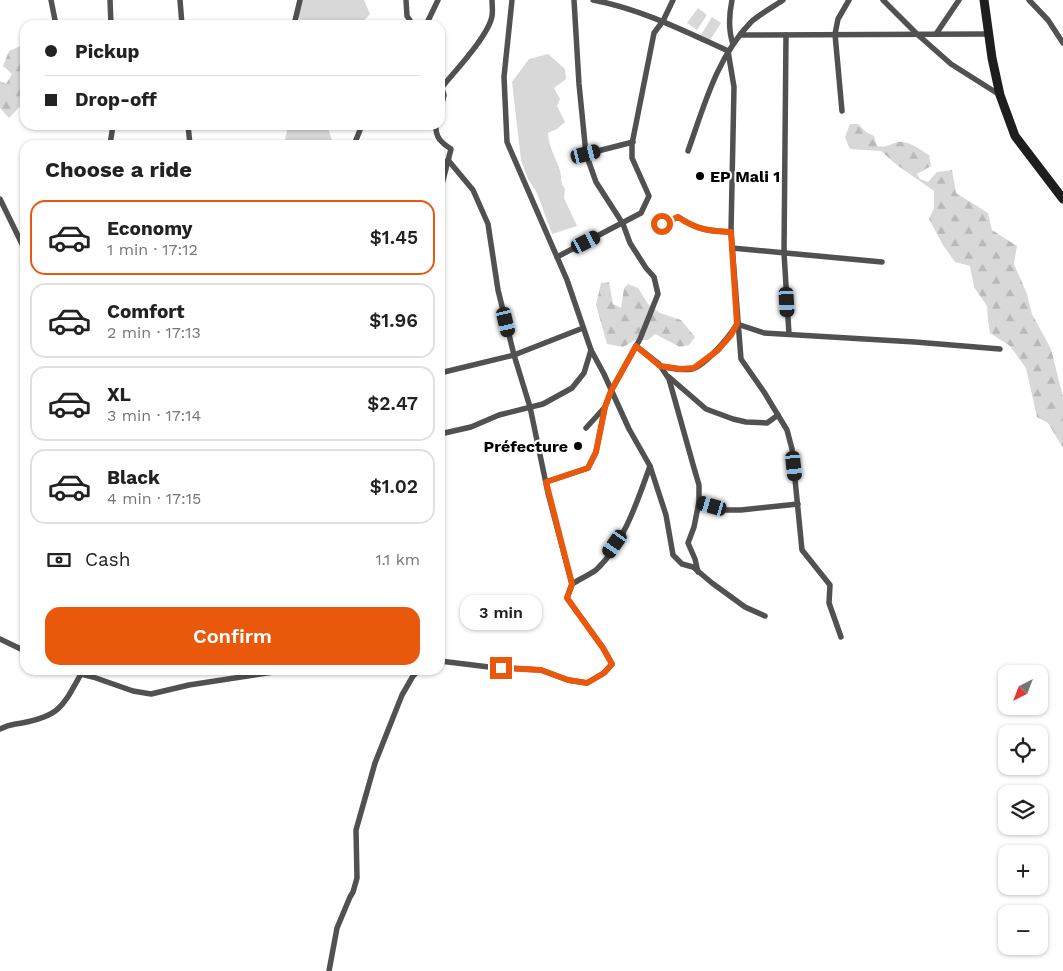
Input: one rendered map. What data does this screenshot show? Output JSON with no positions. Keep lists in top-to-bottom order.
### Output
{
  "places": ["EP Mali 1", "Préfecture"],
  "north": "bottom left",
  "page": {
    "banner": ["Pickup", "Drop-off"],
    "heading": "Choose a ride",
    "list": [
      {
        "name": "Economy",
        "note": "1 min · 17:12",
        "value": "$1.45"
      },
      {
        "name": "Comfort",
        "note": "2 min · 17:13",
        "value": "$1.96"
      },
      {
        "name": "XL",
        "note": "3 min · 17:14",
        "value": "$2.47"
      },
      {
        "name": "Black",
        "note": "4 min · 17:15",
        "value": "$1.02"
      }
    ],
    "pay": ["Cash", "1.1 km"],
    "bubble": "3 min",
    "buttons": "Confirm",
    "map_buttons": ["+", "−"]
  }
}
